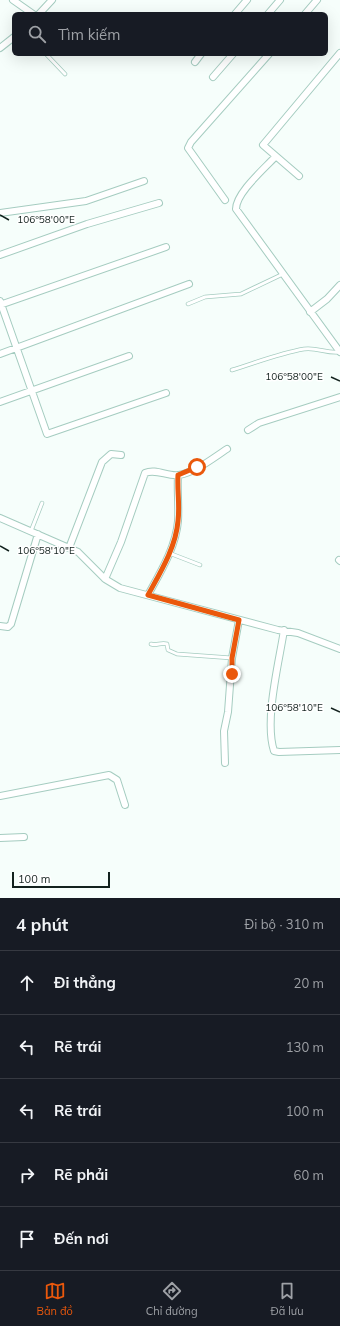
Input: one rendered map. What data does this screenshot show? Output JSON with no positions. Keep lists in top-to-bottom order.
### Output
{
  "scale_bar": "100 m",
  "page": {
    "search": "Tìm kiếm",
    "scale": "100 m",
    "heading": ["4 phút", "Đi bộ · 310 m"],
    "list": [
      ["Đi thẳng", "20 m"],
      ["Rẽ trái", "130 m"],
      ["Rẽ trái", "100 m"],
      ["Rẽ phải", "60 m"],
      "Đến nơi"
    ],
    "nav": ["Bản đồ", "Chỉ đường", "Đã lưu"]
  },
  "coordinates": ["106°58'00\"E", "106°58'10\"E"]
}
